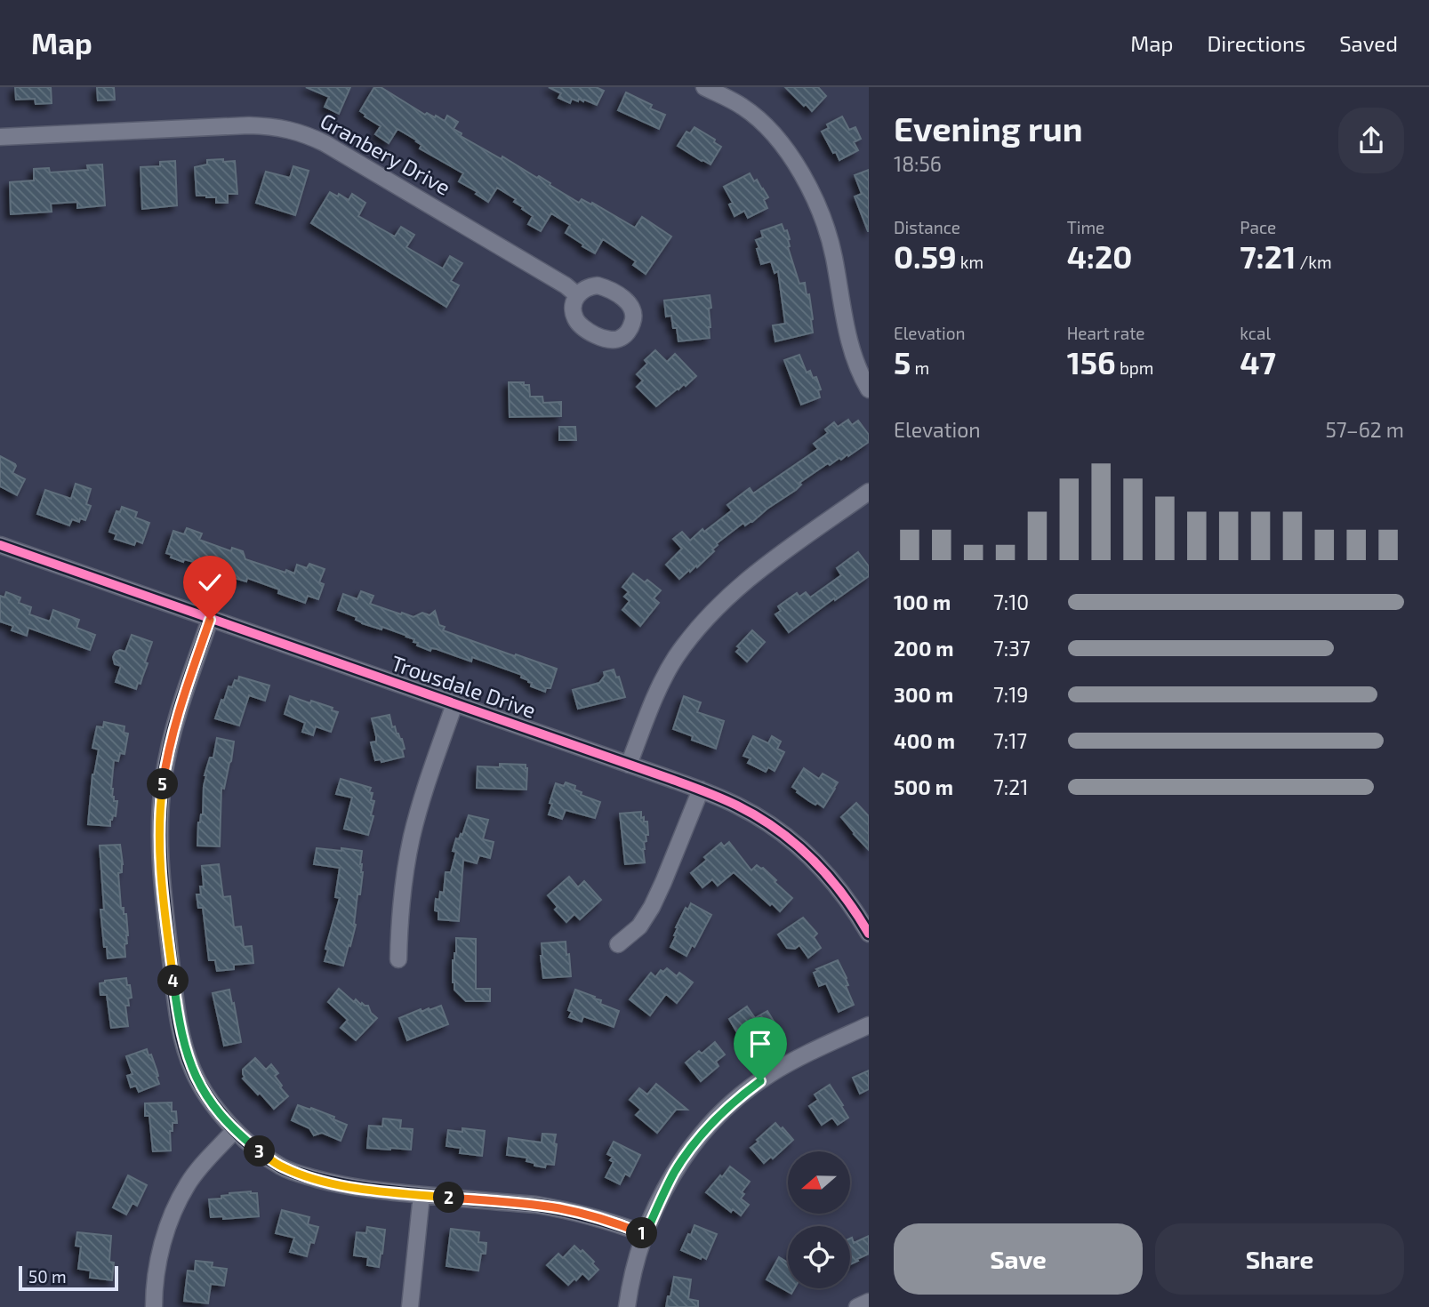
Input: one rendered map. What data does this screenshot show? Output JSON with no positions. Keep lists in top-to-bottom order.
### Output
{
  "streets": {
    "street": ["Granbery Drive", "Trousdale Drive"]
  },
  "scale_bar": "50 m",
  "north": "left",
  "page": {
    "header": "Map",
    "nav": ["Map", "Directions", "Saved"],
    "heading": ["Evening run", "18:56"],
    "stats": [
      ["Distance", "0.59 km"],
      ["Time", "4:20"],
      ["Pace", "7:21 /km"],
      ["Elevation", "5 m"],
      ["Heart rate", "156 bpm"],
      ["kcal", "47"]
    ],
    "chart": ["Elevation", "57–62 m"],
    "list": [
      {
        "name": "100 m",
        "note": "7:10"
      },
      {
        "name": "200 m",
        "note": "7:37"
      },
      {
        "name": "300 m",
        "note": "7:19"
      },
      {
        "name": "400 m",
        "note": "7:17"
      },
      {
        "name": "500 m",
        "note": "7:21"
      }
    ],
    "pins": [
      "5",
      "4",
      "3",
      "2",
      "1"
    ],
    "buttons": ["Save", "Share"],
    "scale": "50 m"
  }
}
